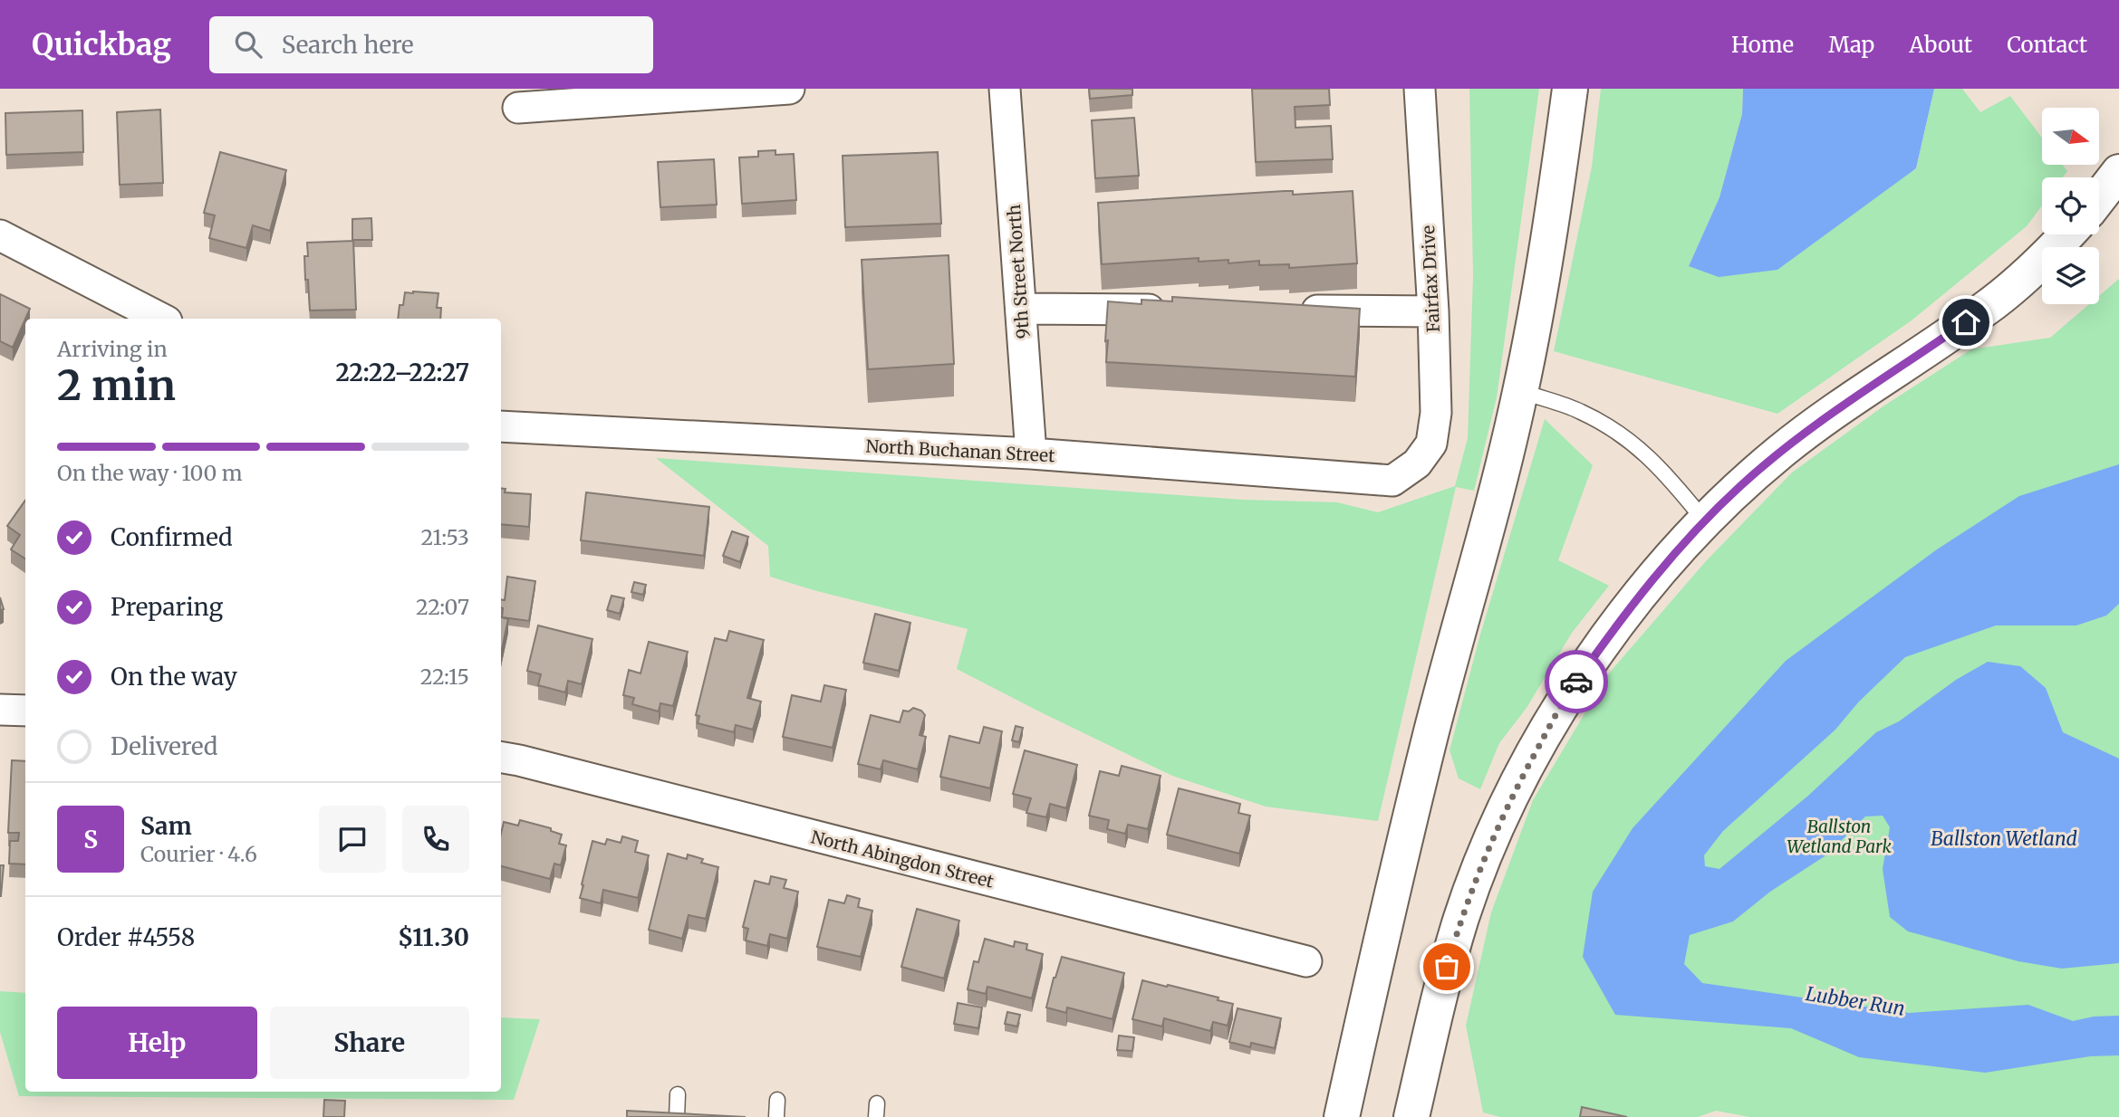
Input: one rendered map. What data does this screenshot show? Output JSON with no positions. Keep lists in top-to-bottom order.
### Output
{
  "streets": {
    "street": [
      "9th Street North",
      "Fairfax Drive",
      "North Buchanan Street",
      "North Abingdon Street"
    ]
  },
  "crossings": [
    ["9th Street North", "North Buchanan Street"],
    ["Fairfax Drive", "North Buchanan Street"]
  ],
  "water": ["Ballston Wetland", "Lubber Run"],
  "parks": ["Ballston Wetland Park"],
  "north": "right",
  "page": {
    "header": "Quickbag",
    "search": "Search here",
    "nav": [
      "Home",
      "Map",
      "About",
      "Contact"
    ],
    "heading": ["2 min", "Arriving in", "22:22–22:27"],
    "panel": [
      "Sam",
      "Courier · 4.6",
      "Order #4558",
      "$11.30"
    ],
    "bar": "On the way · 100 m",
    "list": [
      ["Confirmed", "21:53"],
      ["Preparing", "22:07"],
      ["On the way", "22:15"],
      "Delivered"
    ],
    "round": "S",
    "buttons": ["Help", "Share"]
  }
}
